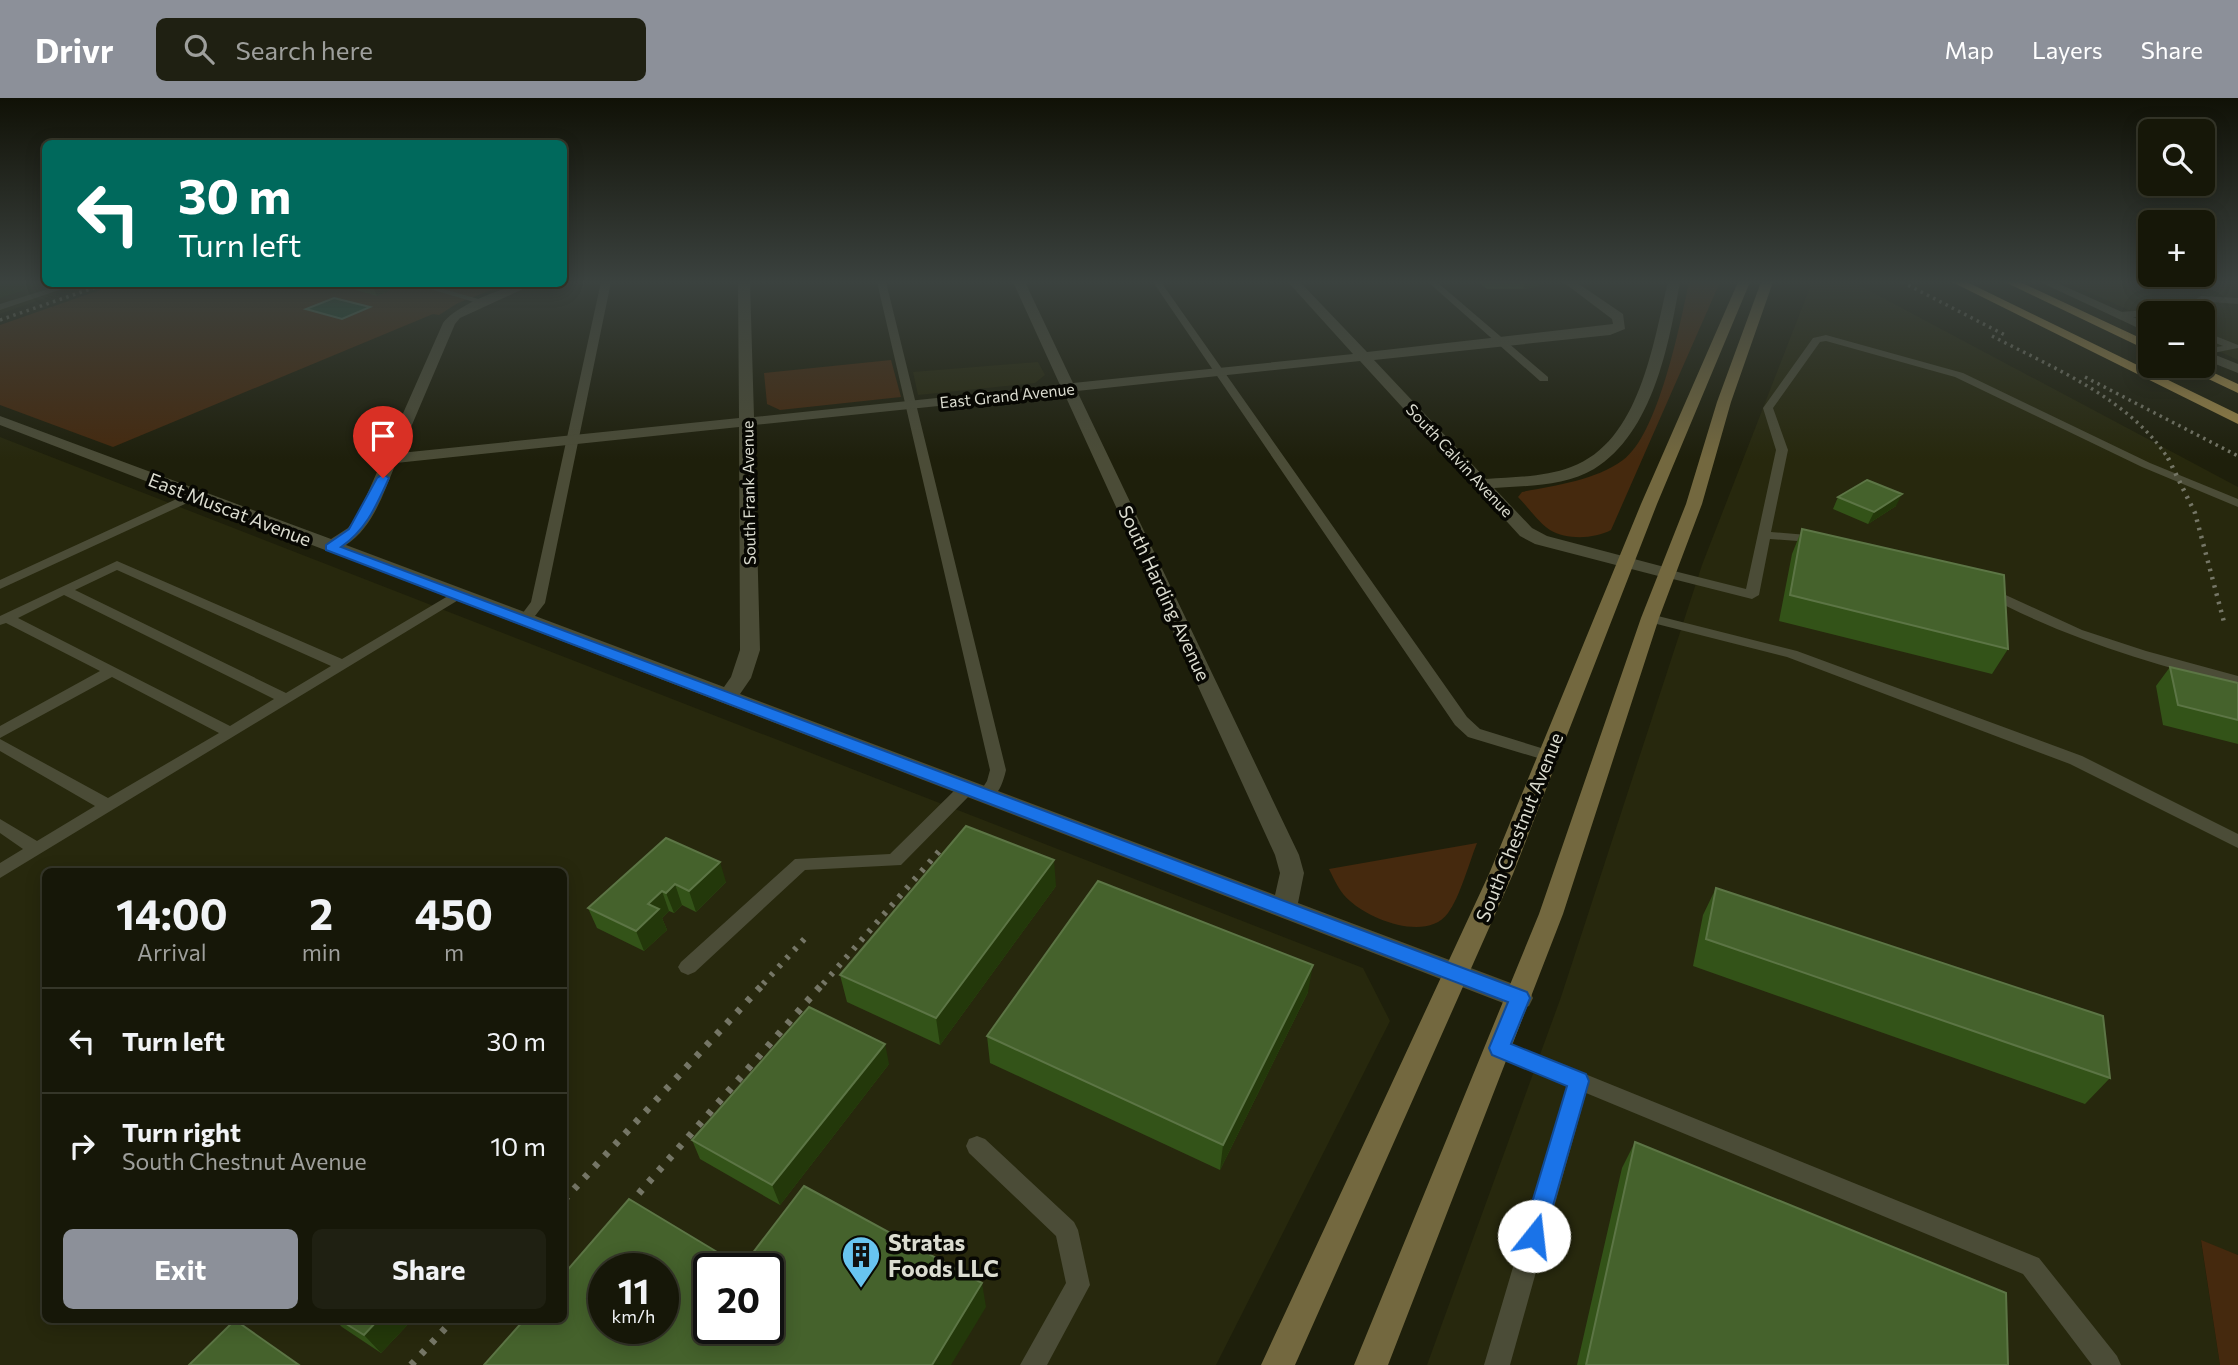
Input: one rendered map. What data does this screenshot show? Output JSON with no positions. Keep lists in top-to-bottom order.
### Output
{
  "streets": {
    "main road": ["South Chestnut Avenue"],
    "street": [
      "East Grand Avenue",
      "South Calvin Avenue",
      "South Frank Avenue",
      "East Muscat Avenue",
      "South Harding Avenue"
    ]
  },
  "crossings": [
    ["East Grand Avenue", "South Calvin Avenue"],
    ["East Grand Avenue", "South Frank Avenue"],
    ["East Grand Avenue", "South Harding Avenue"],
    ["South Calvin Avenue", "South Chestnut Avenue"],
    ["South Frank Avenue", "East Muscat Avenue"],
    ["East Muscat Avenue", "South Harding Avenue"],
    ["East Muscat Avenue", "South Chestnut Avenue"]
  ],
  "places": {
    "building": ["Stratas Foods LLC"]
  },
  "page": {
    "header": "Drivr",
    "search": "Search here",
    "nav": ["Map", "Layers", "Share"],
    "map_buttons": ["+", "−"],
    "turn": ["30 m", "Turn left"],
    "eta": [
      "14:00",
      "Arrival",
      "2",
      "min",
      "450",
      "m"
    ],
    "list": [
      {
        "name": "Turn left",
        "value": "30 m"
      },
      {
        "name": "Turn right",
        "note": "South Chestnut Avenue",
        "value": "10 m"
      }
    ],
    "buttons": ["Exit", "Share"],
    "speed": "11 km/h",
    "limit": "20"
  }
}
